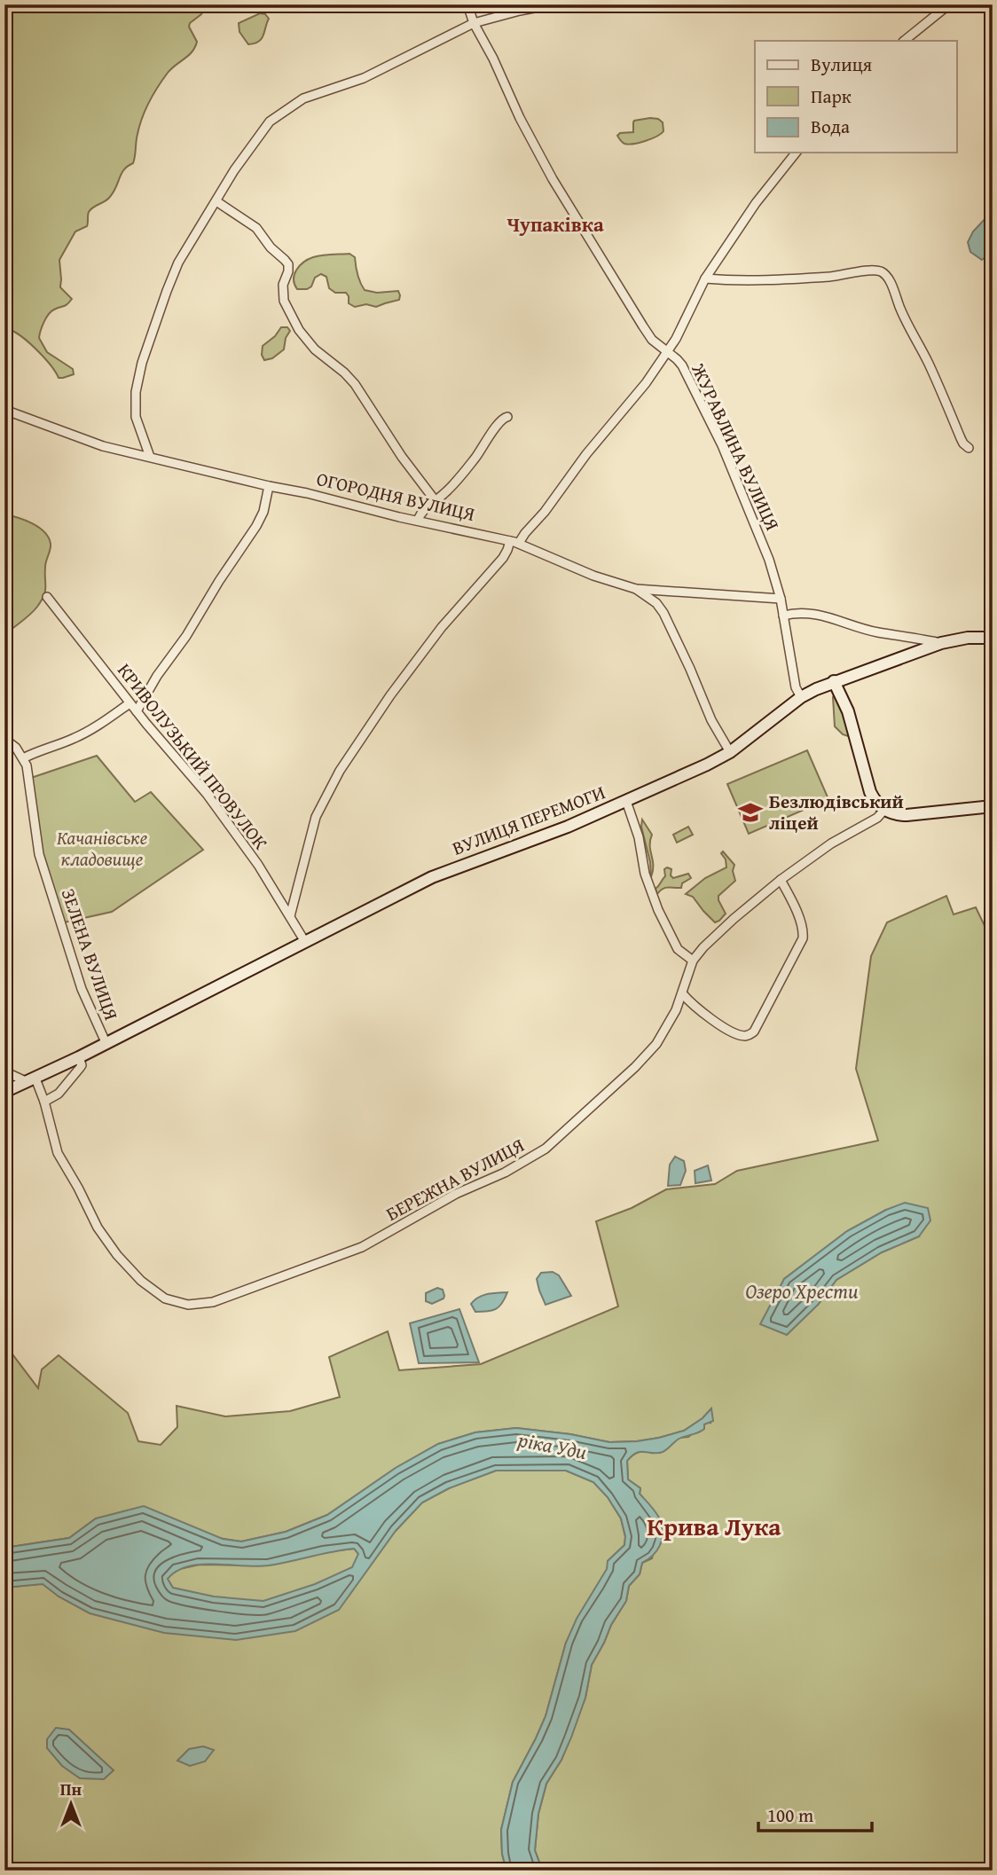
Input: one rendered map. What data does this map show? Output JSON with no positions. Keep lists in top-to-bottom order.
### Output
{
  "streets": {
    "street": [
      "ЖУРАВЛИНА ВУЛИЦЯ",
      "ОГОРОДНЯ ВУЛИЦЯ",
      "КРИВОЛУЗЬКИЙ ПРОВУЛОК",
      "ВУЛИЦЯ ПЕРЕМОГИ",
      "ЗЕЛЕНА ВУЛИЦЯ",
      "БЕРЕЖНА ВУЛИЦЯ"
    ]
  },
  "crossings": [
    ["ЖУРАВЛИНА ВУЛИЦЯ", "ОГОРОДНЯ ВУЛИЦЯ"],
    ["ЖУРАВЛИНА ВУЛИЦЯ", "ВУЛИЦЯ ПЕРЕМОГИ"],
    ["КРИВОЛУЗЬКИЙ ПРОВУЛОК", "ВУЛИЦЯ ПЕРЕМОГИ"],
    ["ВУЛИЦЯ ПЕРЕМОГИ", "ЗЕЛЕНА ВУЛИЦЯ"],
    ["ВУЛИЦЯ ПЕРЕМОГИ", "БЕРЕЖНА ВУЛИЦЯ"]
  ],
  "districts": ["Чупаківка", "Крива Лука"],
  "water": ["Озеро Хрести", "ріка Уди"],
  "parks": ["Качанівське кладовище"],
  "places": {
    "school or university": ["Безлюдівський ліцей"]
  },
  "legend": ["Вулиця", "Парк", "Вода"],
  "scale_bar": "100 m",
  "north": "top"
}
